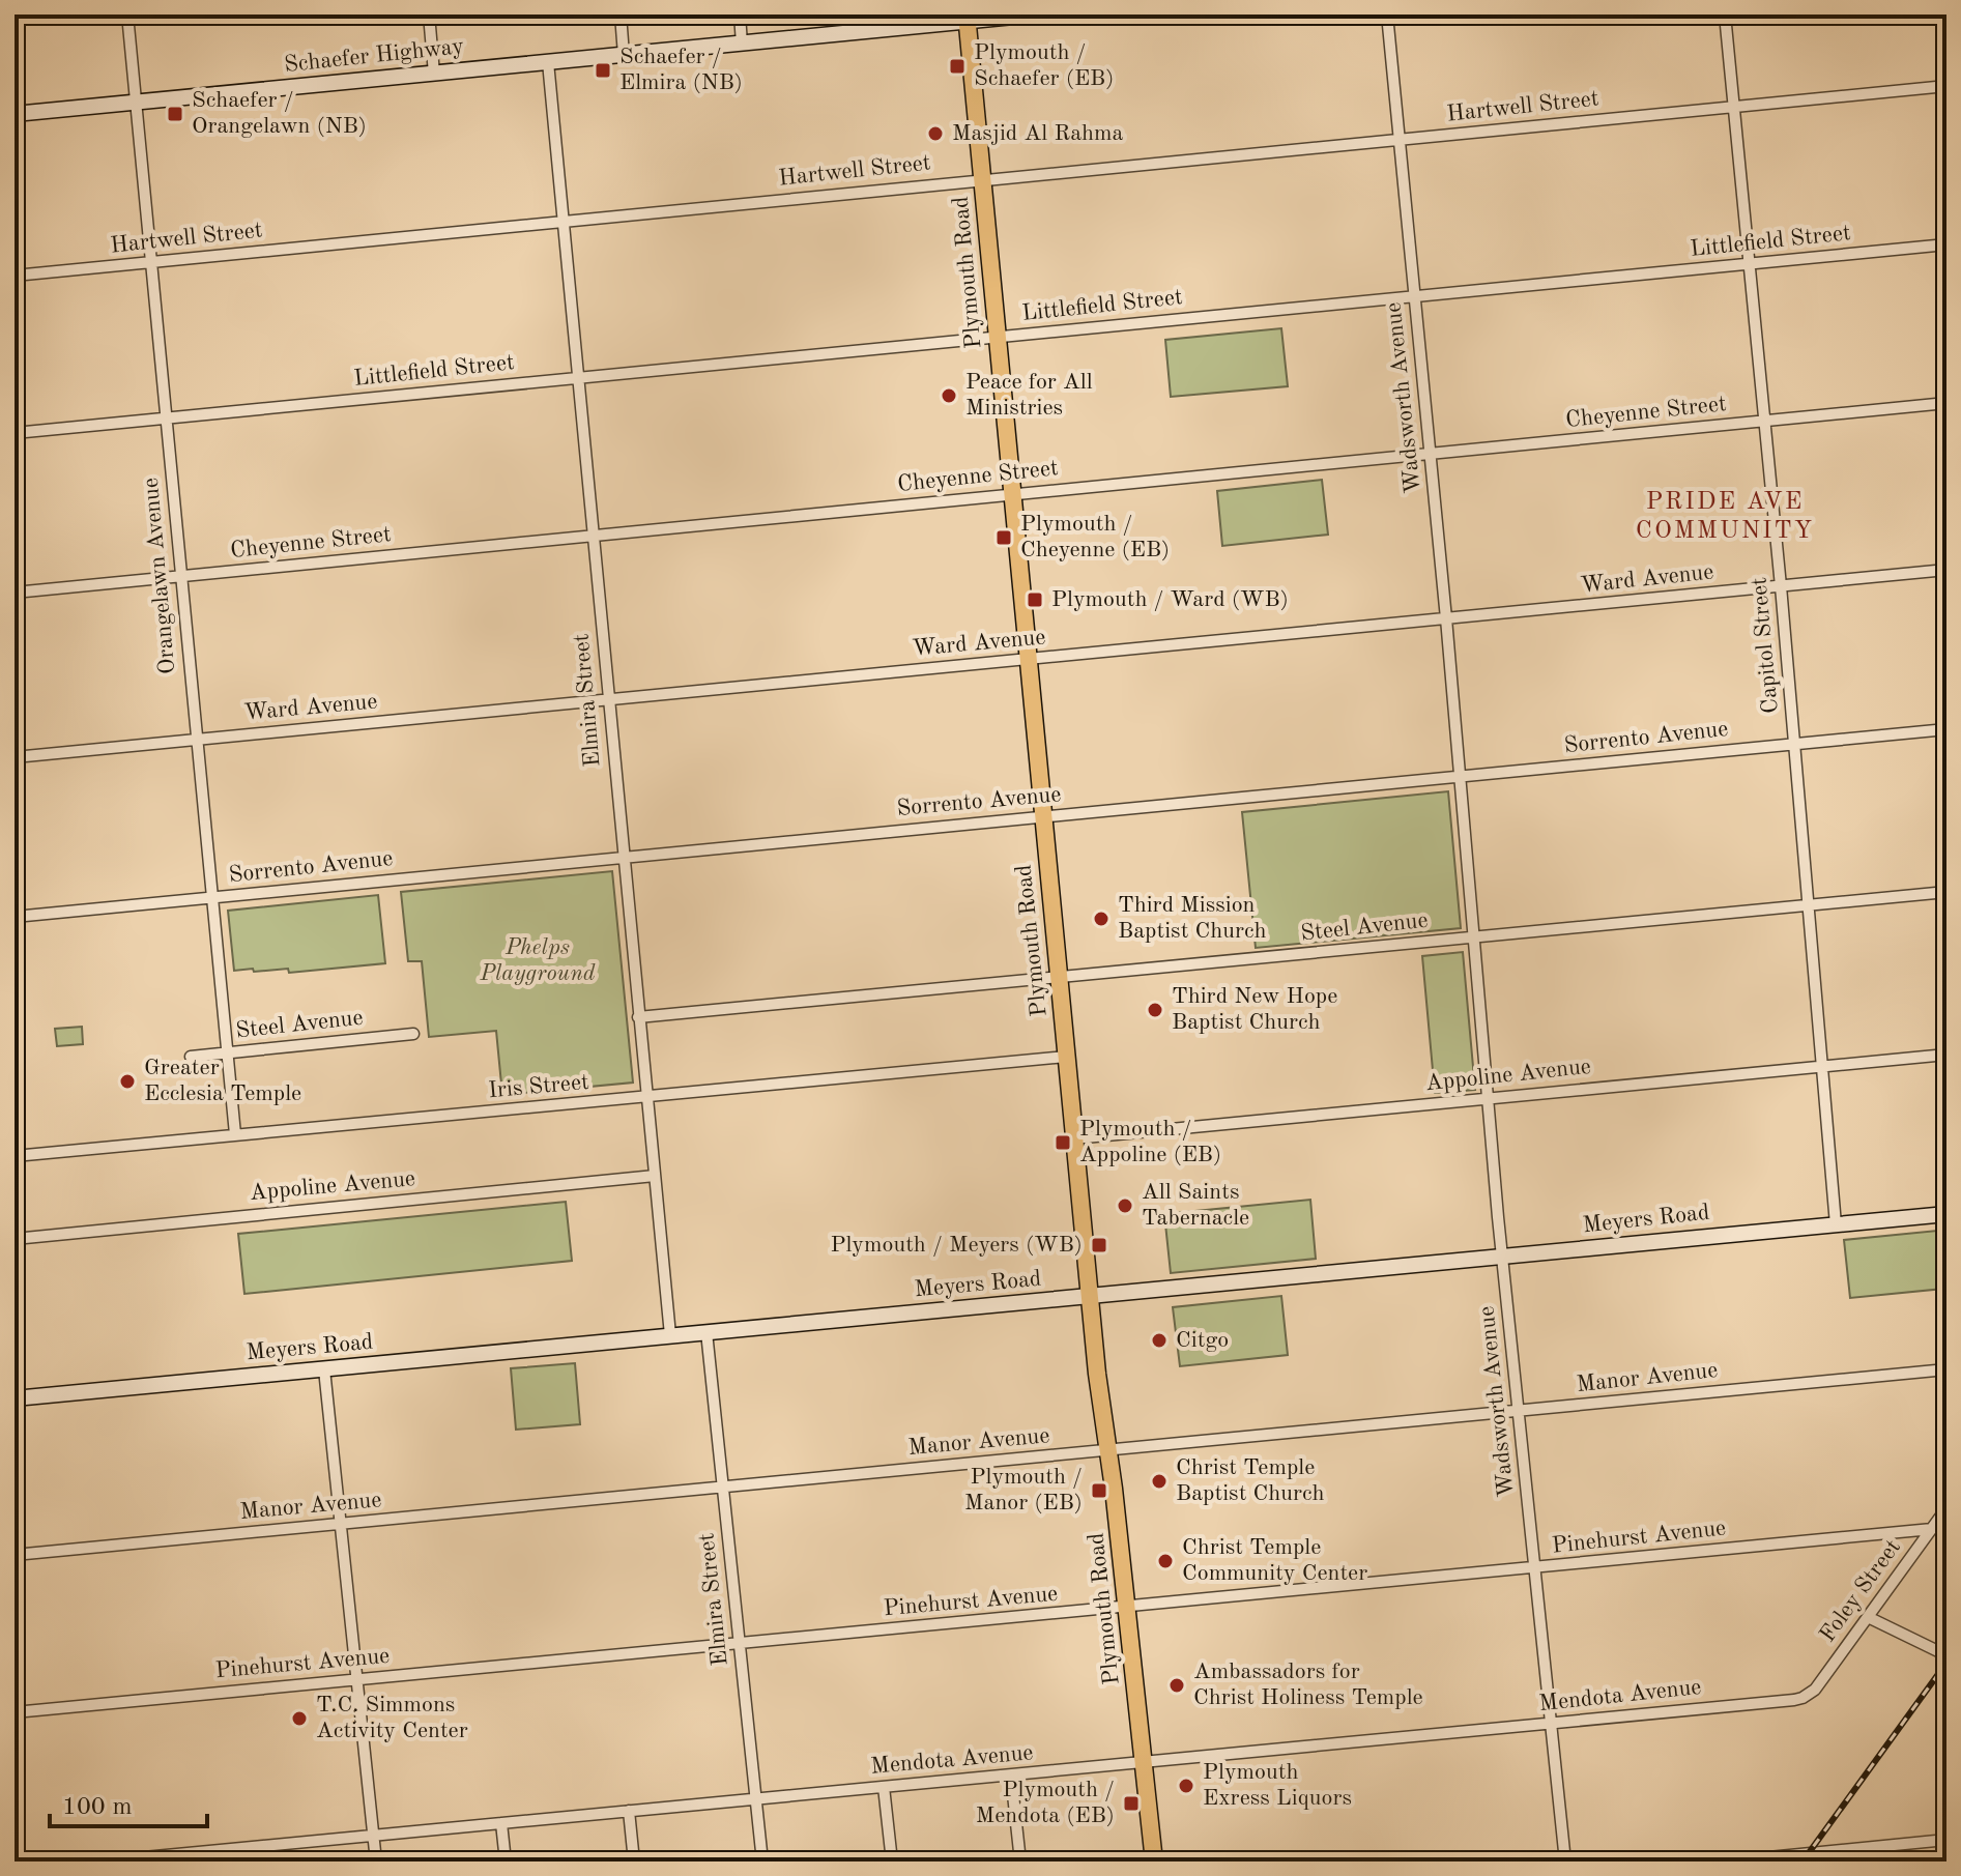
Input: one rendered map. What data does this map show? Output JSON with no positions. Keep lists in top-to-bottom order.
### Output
{
  "streets": {
    "main road": ["Plymouth Road"],
    "street": [
      "Schaefer Highway",
      "Hartwell Street",
      "Littlefield Street",
      "Wadsworth Avenue",
      "Cheyenne Street",
      "Orangelawn Avenue",
      "Ward Avenue",
      "Capitol Street",
      "Elmira Street",
      "Sorrento Avenue",
      "Steel Avenue",
      "Appoline Avenue",
      "Iris Street",
      "Meyers Road",
      "Manor Avenue",
      "Pinehurst Avenue",
      "Foley Street",
      "Mendota Avenue"
    ]
  },
  "crossings": [
    ["Schaefer Highway", "Plymouth Road"],
    ["Schaefer Highway", "Orangelawn Avenue"],
    ["Schaefer Highway", "Elmira Street"],
    ["Hartwell Street", "Plymouth Road"],
    ["Hartwell Street", "Wadsworth Avenue"],
    ["Hartwell Street", "Orangelawn Avenue"],
    ["Hartwell Street", "Capitol Street"],
    ["Hartwell Street", "Elmira Street"],
    ["Littlefield Street", "Plymouth Road"],
    ["Littlefield Street", "Wadsworth Avenue"],
    ["Littlefield Street", "Orangelawn Avenue"],
    ["Littlefield Street", "Capitol Street"],
    ["Littlefield Street", "Elmira Street"],
    ["Plymouth Road", "Cheyenne Street"],
    ["Plymouth Road", "Ward Avenue"],
    ["Plymouth Road", "Sorrento Avenue"],
    ["Plymouth Road", "Steel Avenue"],
    ["Plymouth Road", "Appoline Avenue"],
    ["Plymouth Road", "Iris Street"],
    ["Plymouth Road", "Meyers Road"],
    ["Plymouth Road", "Manor Avenue"],
    ["Plymouth Road", "Pinehurst Avenue"],
    ["Plymouth Road", "Mendota Avenue"],
    ["Wadsworth Avenue", "Cheyenne Street"],
    ["Wadsworth Avenue", "Ward Avenue"],
    ["Wadsworth Avenue", "Sorrento Avenue"],
    ["Wadsworth Avenue", "Steel Avenue"],
    ["Wadsworth Avenue", "Appoline Avenue"],
    ["Wadsworth Avenue", "Meyers Road"],
    ["Wadsworth Avenue", "Manor Avenue"],
    ["Wadsworth Avenue", "Pinehurst Avenue"],
    ["Wadsworth Avenue", "Mendota Avenue"],
    ["Cheyenne Street", "Orangelawn Avenue"],
    ["Cheyenne Street", "Capitol Street"],
    ["Cheyenne Street", "Elmira Street"],
    ["Orangelawn Avenue", "Ward Avenue"],
    ["Orangelawn Avenue", "Sorrento Avenue"],
    ["Orangelawn Avenue", "Steel Avenue"],
    ["Orangelawn Avenue", "Iris Street"],
    ["Ward Avenue", "Capitol Street"],
    ["Ward Avenue", "Elmira Street"],
    ["Capitol Street", "Sorrento Avenue"],
    ["Capitol Street", "Steel Avenue"],
    ["Capitol Street", "Appoline Avenue"],
    ["Capitol Street", "Meyers Road"],
    ["Elmira Street", "Sorrento Avenue"],
    ["Elmira Street", "Steel Avenue"],
    ["Elmira Street", "Appoline Avenue"],
    ["Elmira Street", "Iris Street"],
    ["Elmira Street", "Meyers Road"],
    ["Elmira Street", "Manor Avenue"],
    ["Elmira Street", "Pinehurst Avenue"],
    ["Elmira Street", "Mendota Avenue"],
    ["Pinehurst Avenue", "Foley Street"],
    ["Foley Street", "Mendota Avenue"]
  ],
  "districts": ["PRIDE AVE COMMUNITY"],
  "parks": ["Phelps Playground"],
  "places": {
    "transit": [
      "Plymouth / Schaefer (EB)",
      "Schaefer / Elmira (NB)",
      "Schaefer / Orangelawn (NB)",
      "Plymouth / Cheyenne (EB)",
      "Plymouth / Ward (WB)",
      "Plymouth / Appoline (EB)",
      "Plymouth / Meyers (WB)",
      "Plymouth / Manor (EB)",
      "Plymouth / Mendota (EB)"
    ],
    "other": [
      "Masjid Al Rahma",
      "Peace for All Ministries",
      "Third Mission Baptist Church",
      "Third New Hope Baptist Church",
      "Greater Ecclesia Temple",
      "All Saints Tabernacle",
      "Citgo",
      "Christ Temple Baptist Church",
      "Christ Temple Community Center",
      "Ambassadors for Christ Holiness Temple",
      "T.C. Simmons Activity Center",
      "Plymouth Exress Liquors"
    ]
  },
  "scale_bar": "100 m"
}
